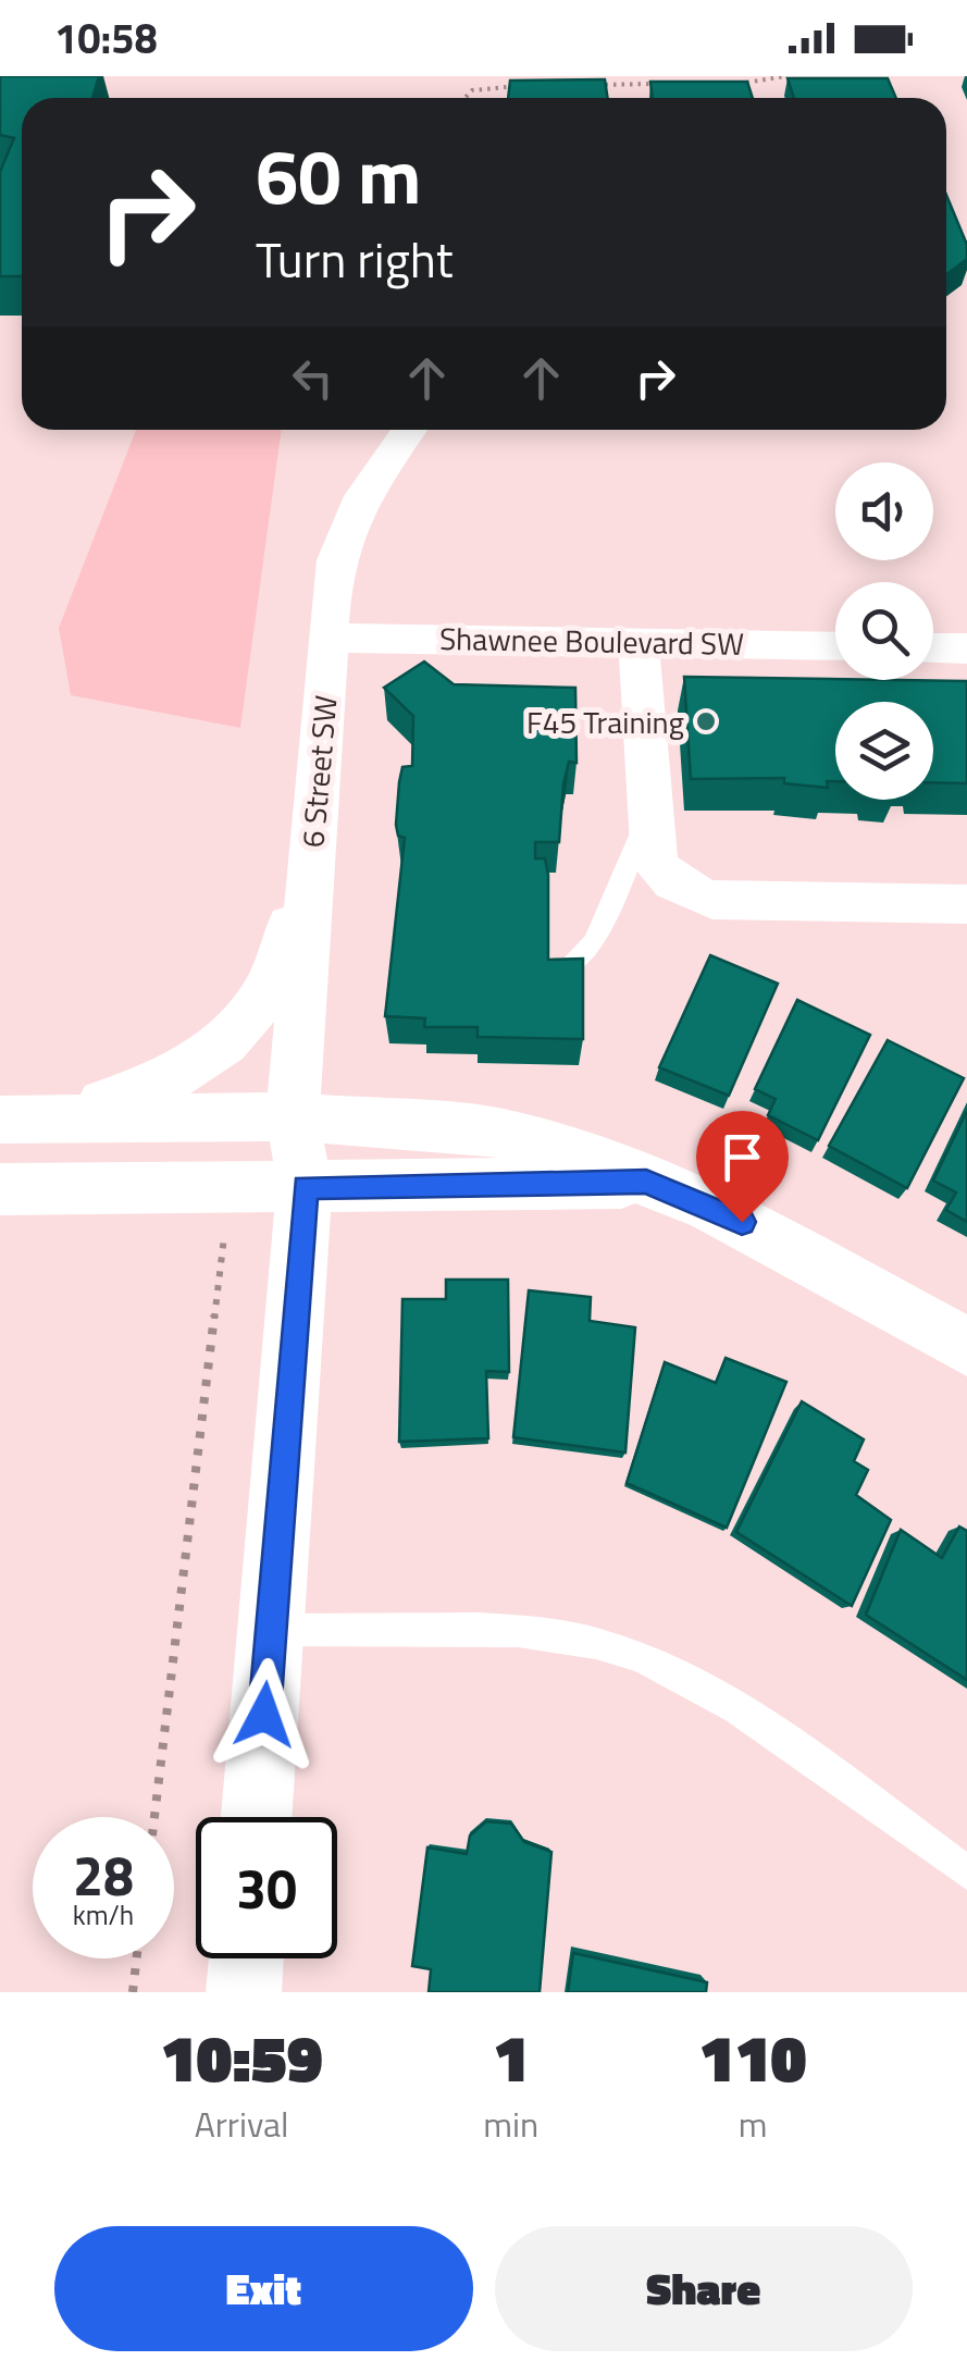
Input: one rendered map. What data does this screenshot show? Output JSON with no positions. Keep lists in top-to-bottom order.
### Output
{
  "streets": {
    "street": ["Shawnee Boulevard SW", "6 Street SW"]
  },
  "crossings": [
    ["Shawnee Boulevard SW", "6 Street SW"]
  ],
  "places": ["F45 Training"],
  "page": {
    "status": "10:58",
    "turn": ["60 m", "Turn right"],
    "speed": "28 km/h",
    "limit": "30",
    "eta": [
      "10:59",
      "Arrival",
      "1",
      "min",
      "110",
      "m"
    ],
    "buttons": ["Exit", "Share"]
  }
}
